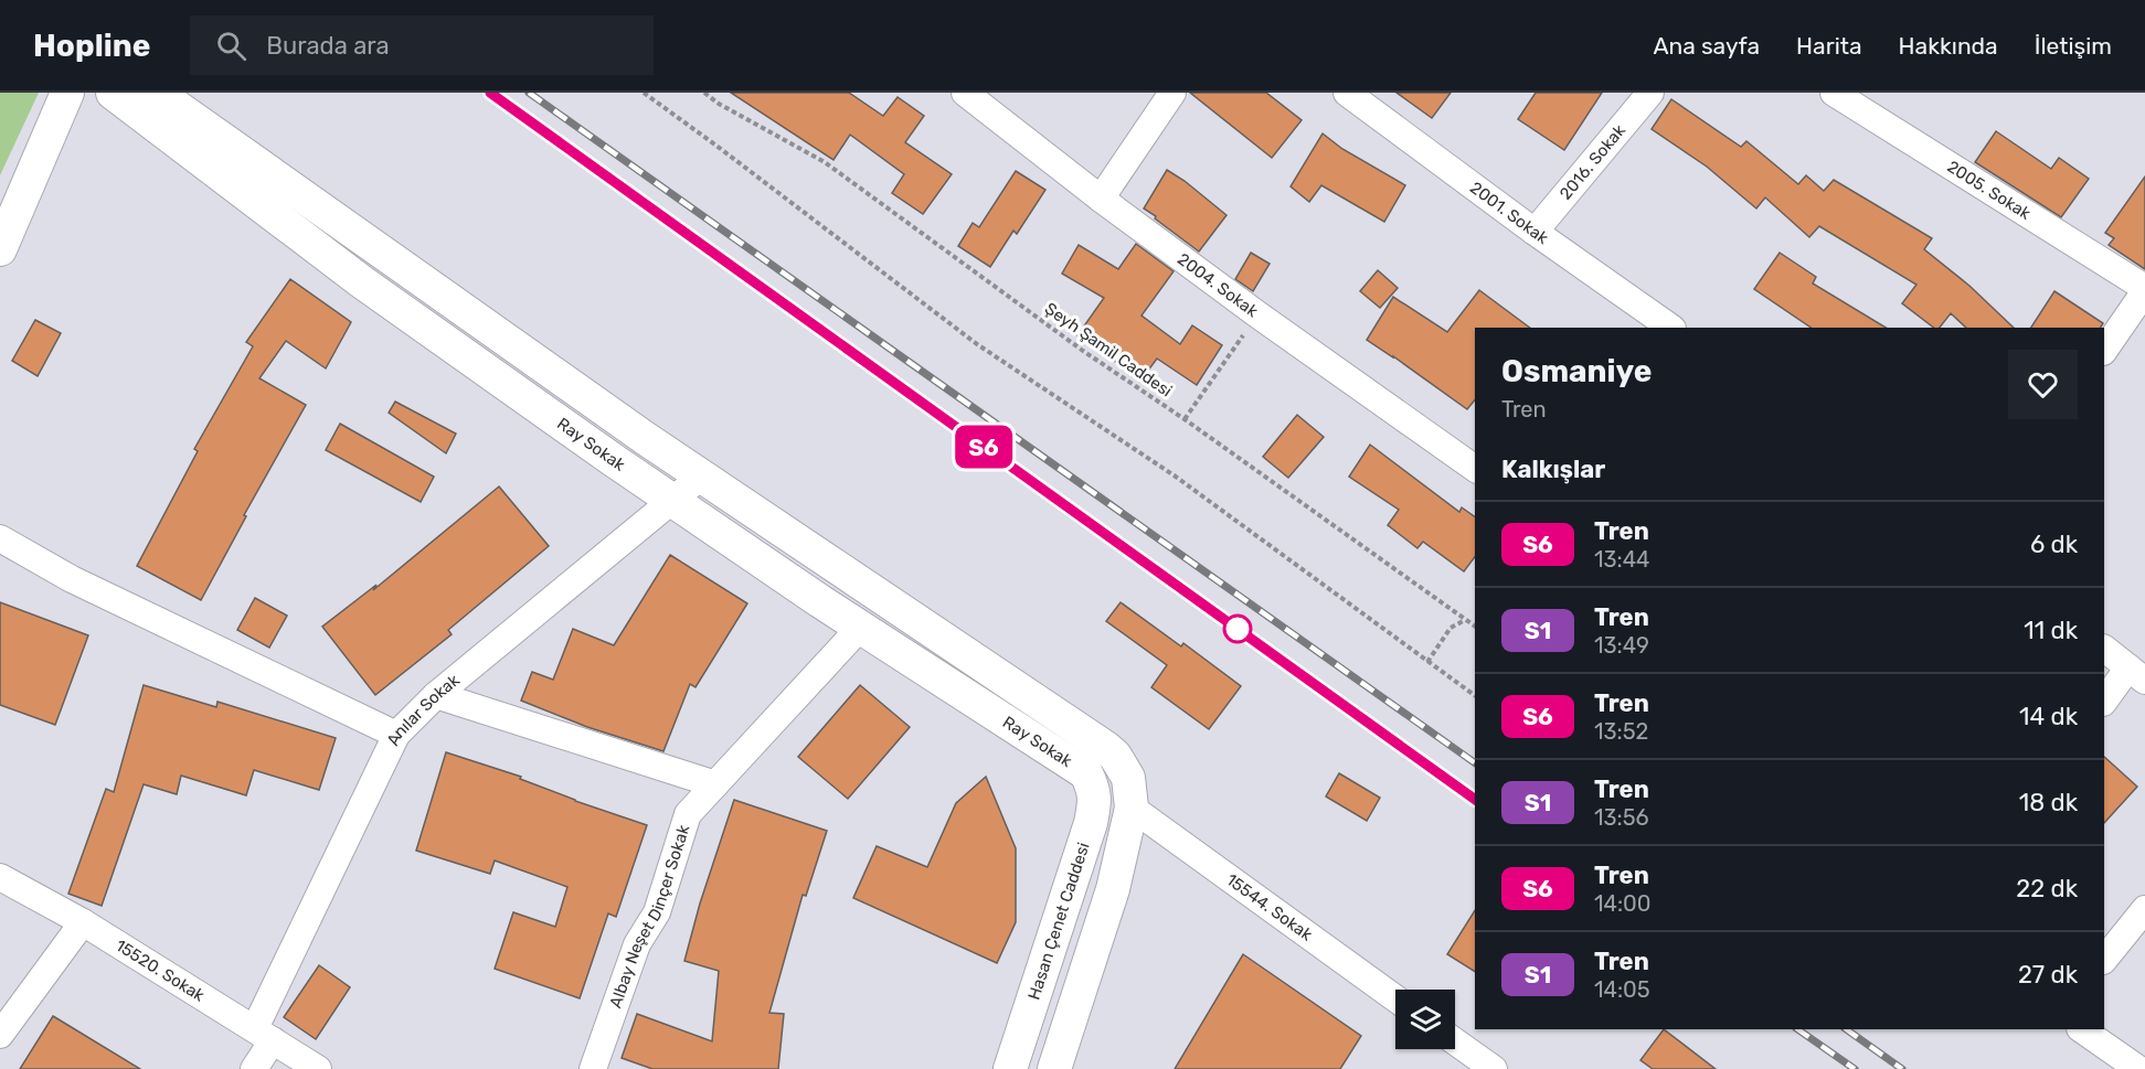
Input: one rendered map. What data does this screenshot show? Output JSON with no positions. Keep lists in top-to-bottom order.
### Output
{
  "streets": {
    "street": [
      "2016. Sokak",
      "2005. Sokak",
      "2001. Sokak",
      "2004. Sokak",
      "Ray Sokak",
      "Anılar Sokak",
      "15544. Sokak",
      "Albay Neşet Dinçer Sokak",
      "Hasan Çenet Caddesi",
      "15520. Sokak"
    ],
    "path": ["Şeyh Şamil Caddesi"]
  },
  "crossings": [
    ["2016. Sokak", "2001. Sokak"],
    ["Ray Sokak", "Anılar Sokak"],
    ["Ray Sokak", "Albay Neşet Dinçer Sokak"],
    ["Ray Sokak", "Hasan Çenet Caddesi"],
    ["Anılar Sokak", "15520. Sokak"]
  ],
  "page": {
    "header": "Hopline",
    "search": "Burada ara",
    "nav": [
      "Ana sayfa",
      "Harita",
      "Hakkında",
      "İletişim"
    ],
    "on_map": "S6",
    "heading": [
      ["Osmaniye", "Tren"],
      "Kalkışlar"
    ],
    "list": [
      {
        "mark": "S6",
        "name": "Tren",
        "note": "13:44",
        "value": "6 dk"
      },
      {
        "mark": "S1",
        "name": "Tren",
        "note": "13:49",
        "value": "11 dk"
      },
      {
        "mark": "S6",
        "name": "Tren",
        "note": "13:52",
        "value": "14 dk"
      },
      {
        "mark": "S1",
        "name": "Tren",
        "note": "13:56",
        "value": "18 dk"
      },
      {
        "mark": "S6",
        "name": "Tren",
        "note": "14:00",
        "value": "22 dk"
      },
      {
        "mark": "S1",
        "name": "Tren",
        "note": "14:05",
        "value": "27 dk"
      }
    ]
  }
}
